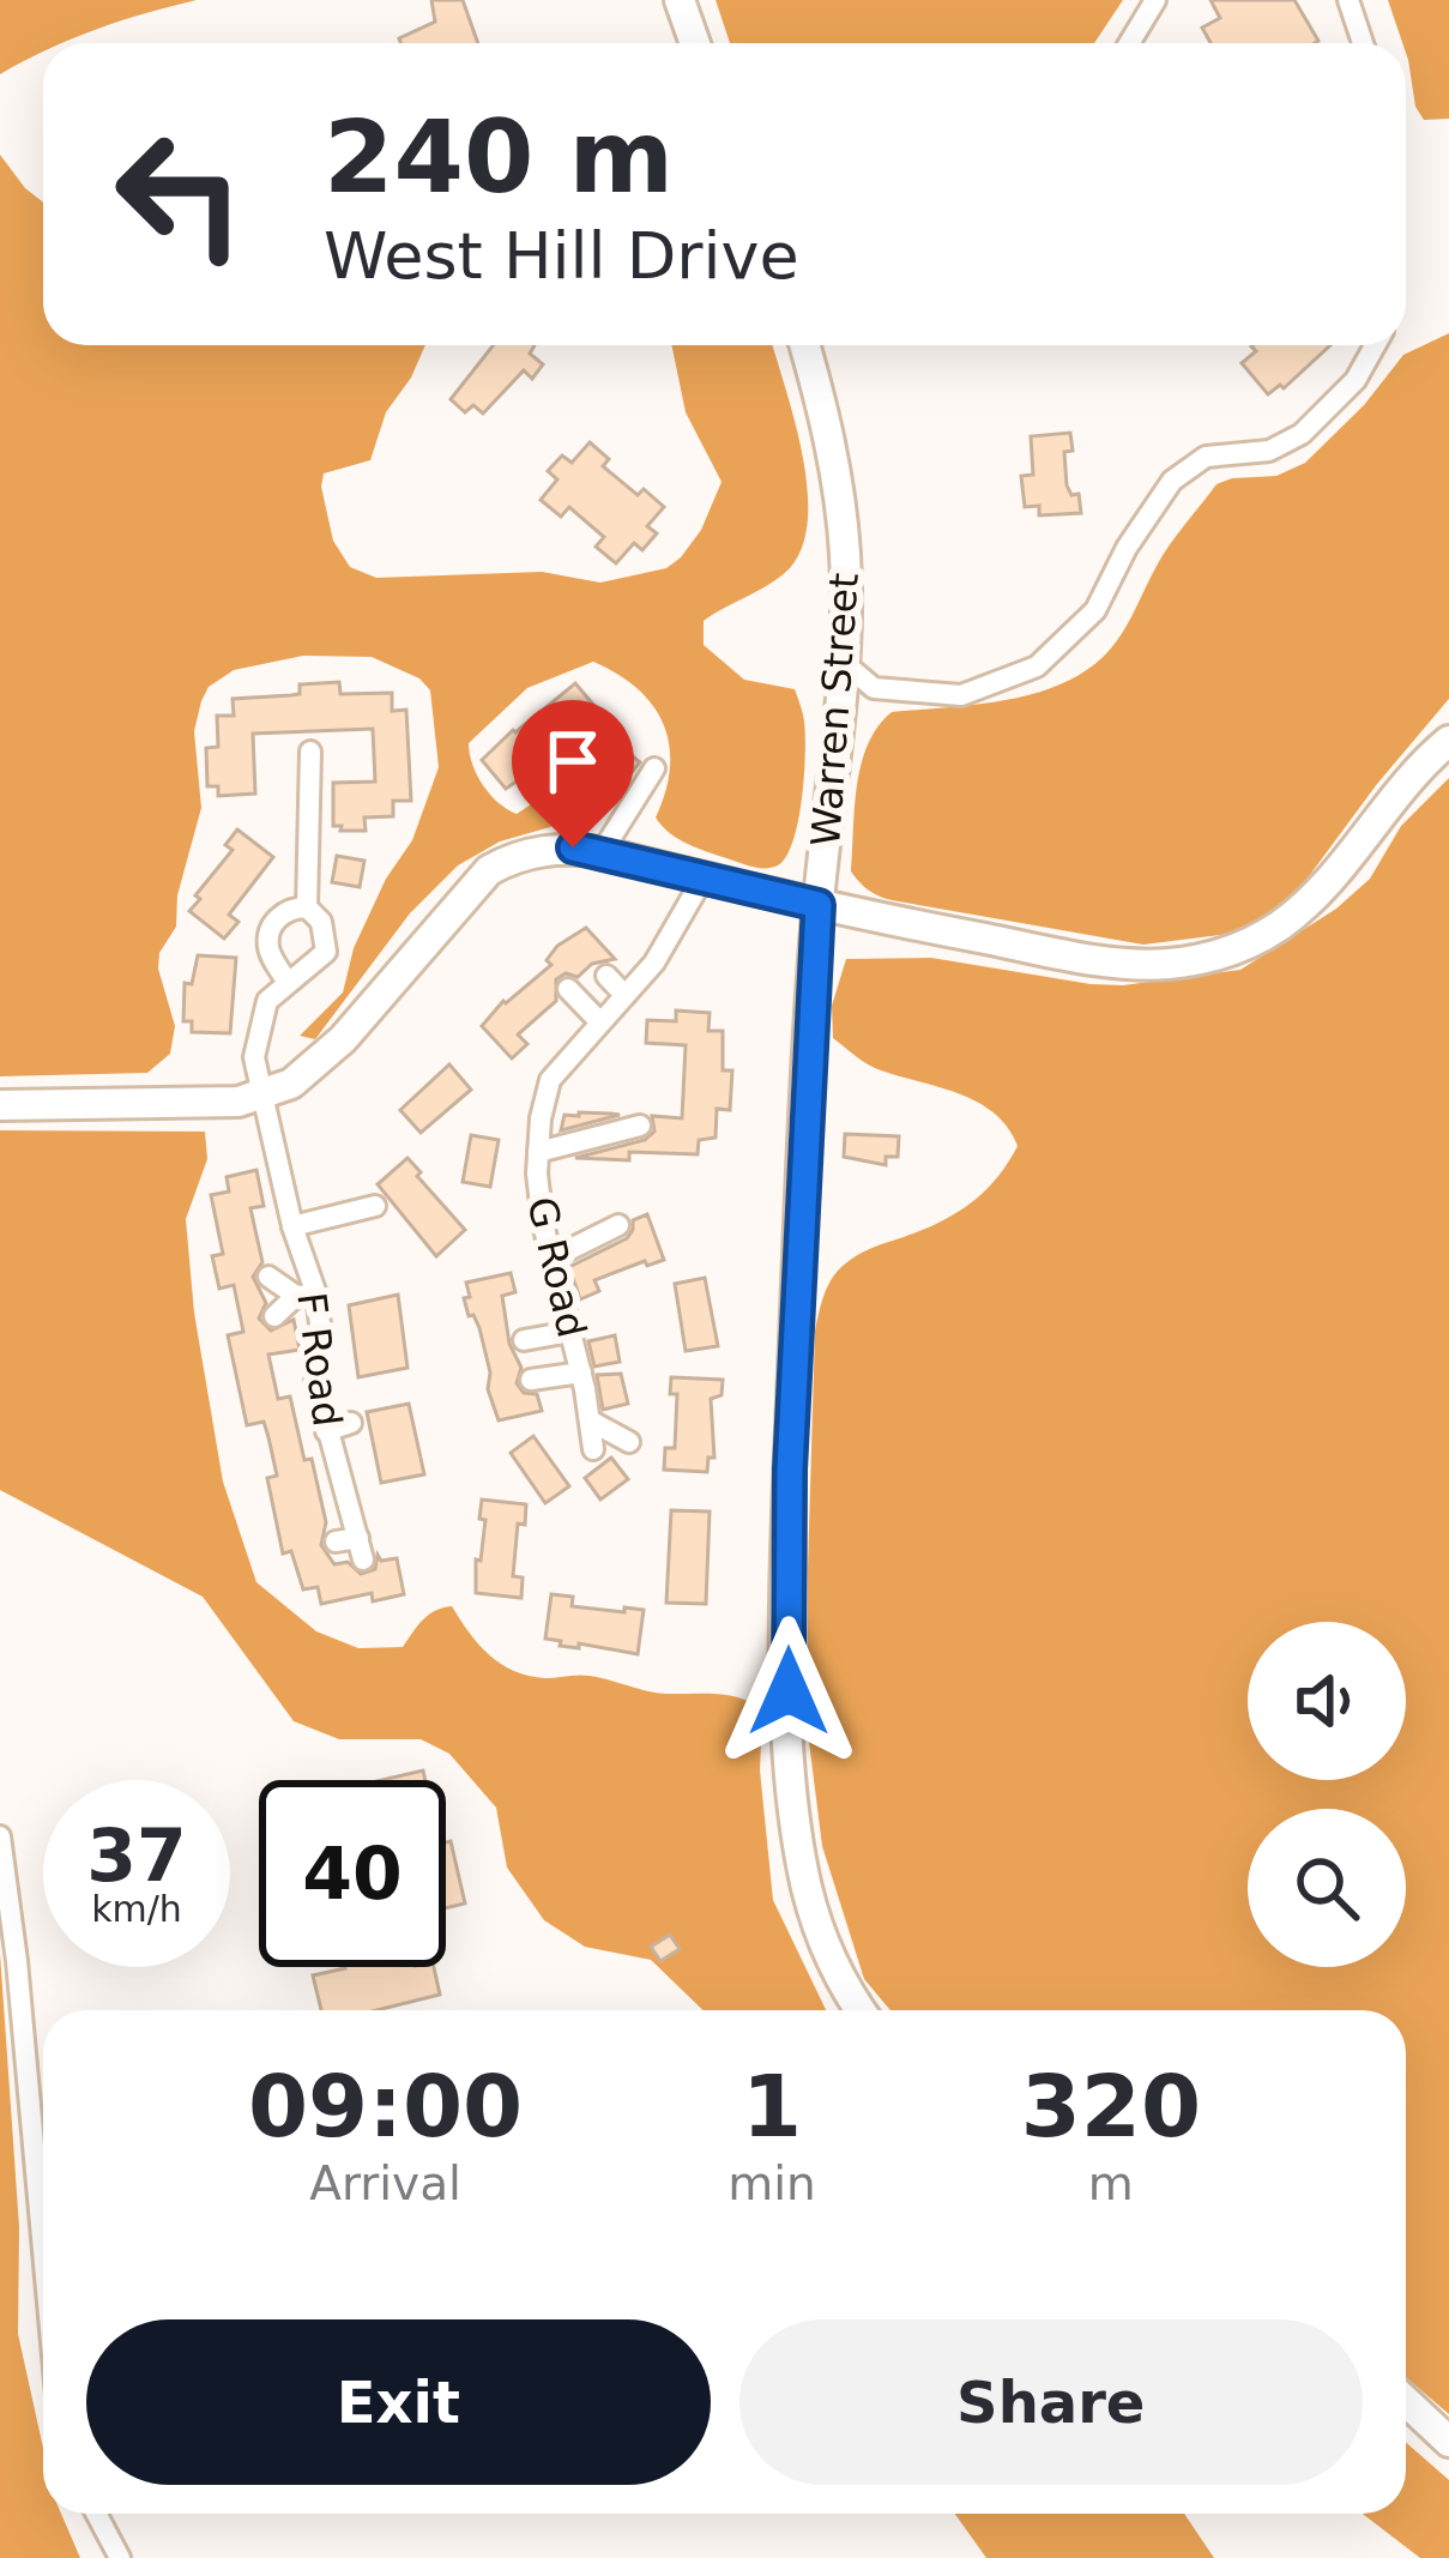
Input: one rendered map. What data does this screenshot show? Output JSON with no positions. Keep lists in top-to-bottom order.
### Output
{
  "streets": {
    "street": ["Warren Street", "G Road", "F Road"]
  },
  "page": {
    "turn": ["240 m", "West Hill Drive"],
    "speed": "37 km/h",
    "limit": "40",
    "eta": [
      "09:00",
      "Arrival",
      "1",
      "min",
      "320",
      "m"
    ],
    "buttons": ["Exit", "Share"]
  }
}
